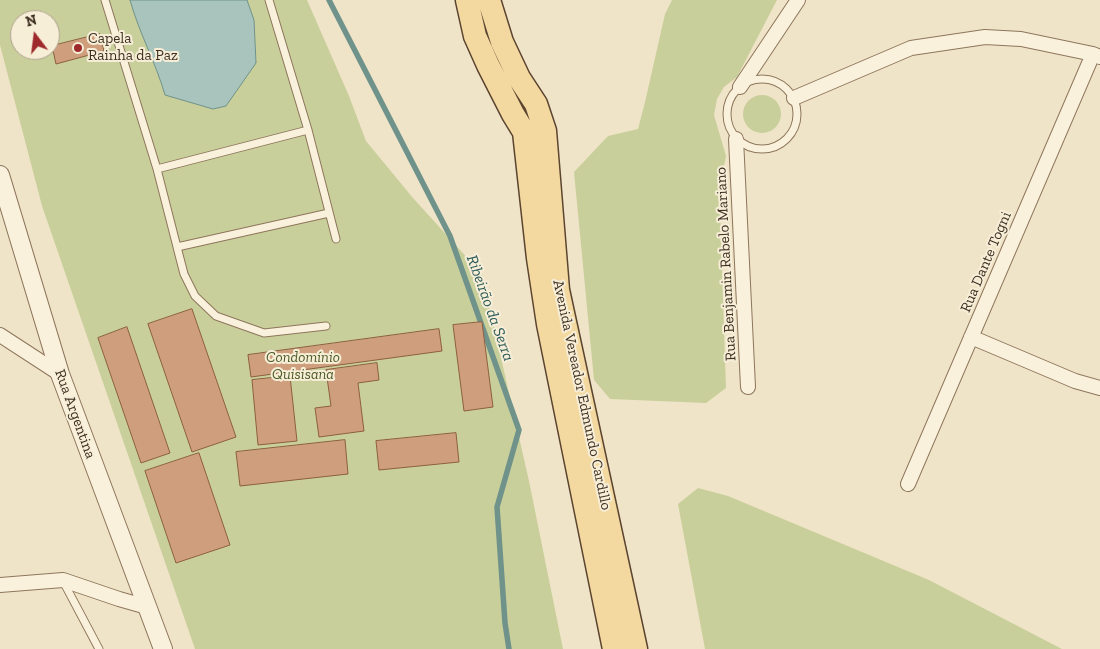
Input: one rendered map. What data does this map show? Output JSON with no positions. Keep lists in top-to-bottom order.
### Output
{
  "streets": {
    "main road": ["Avenida Vereador Edmundo Cardillo"],
    "street": ["Rua Dante Togni", "Rua Benjamin Rabelo Mariano", "Rua Argentina"]
  },
  "water": ["Ribeirão da Serra"],
  "parks": ["Condomínio Quisisana"],
  "places": ["Capela Rainha da Paz"],
  "north": "top"
}
